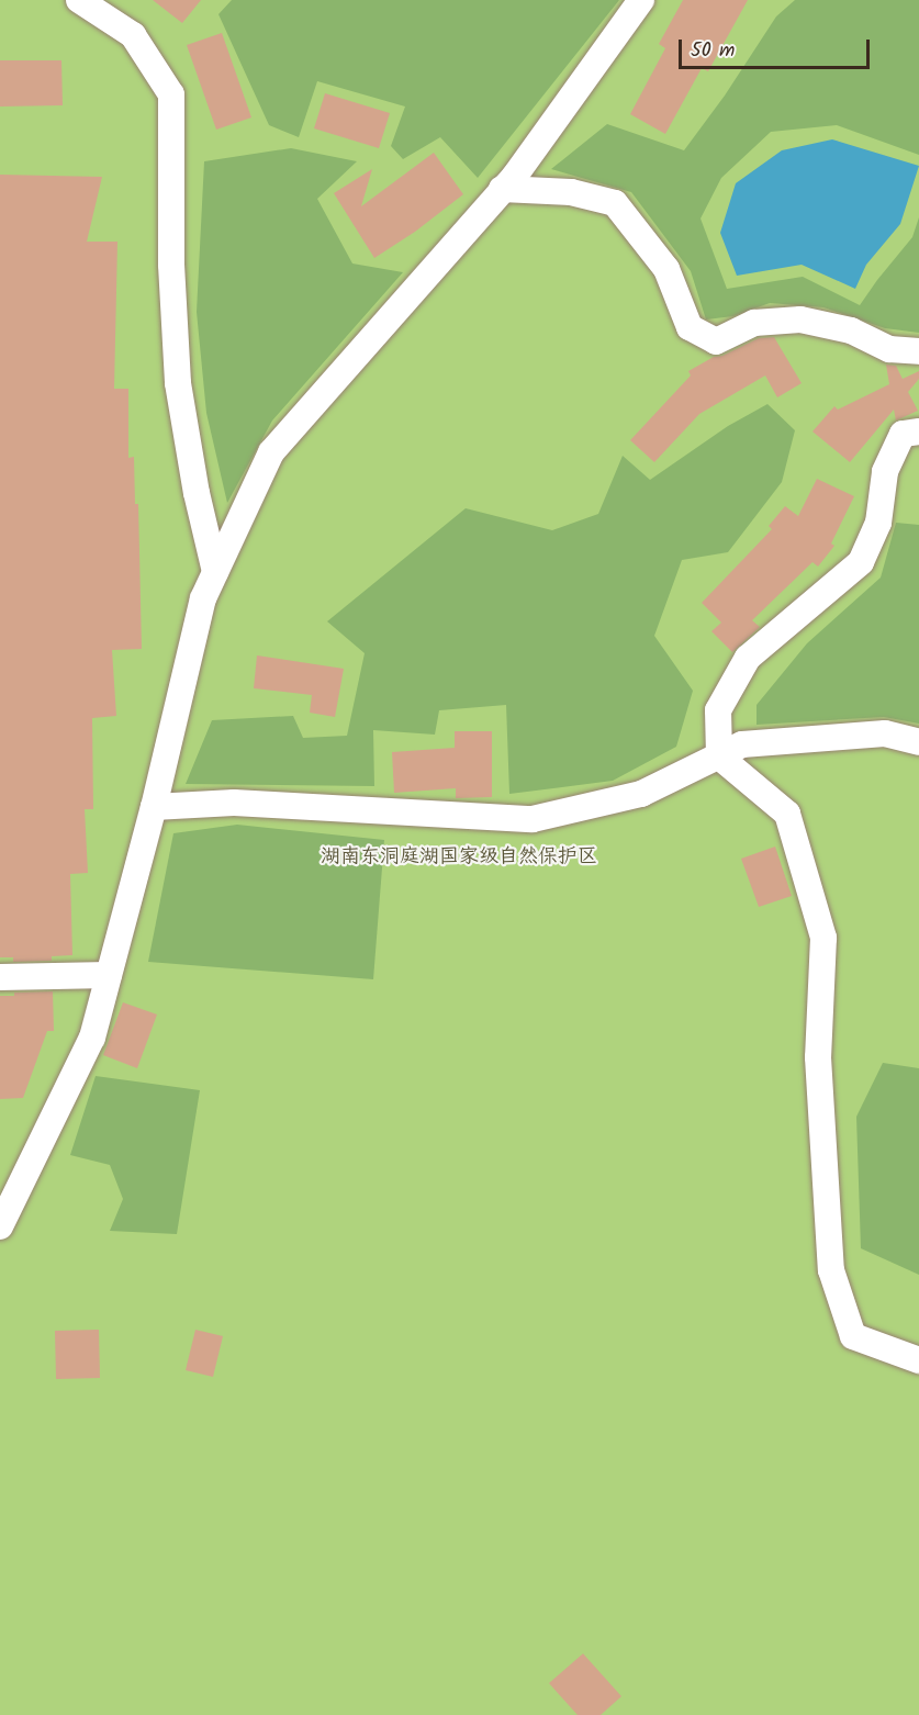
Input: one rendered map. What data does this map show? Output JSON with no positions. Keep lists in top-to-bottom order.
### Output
{
  "parks": ["湖南东洞庭湖国家级自然保护区"],
  "scale_bar": "50 m"
}
